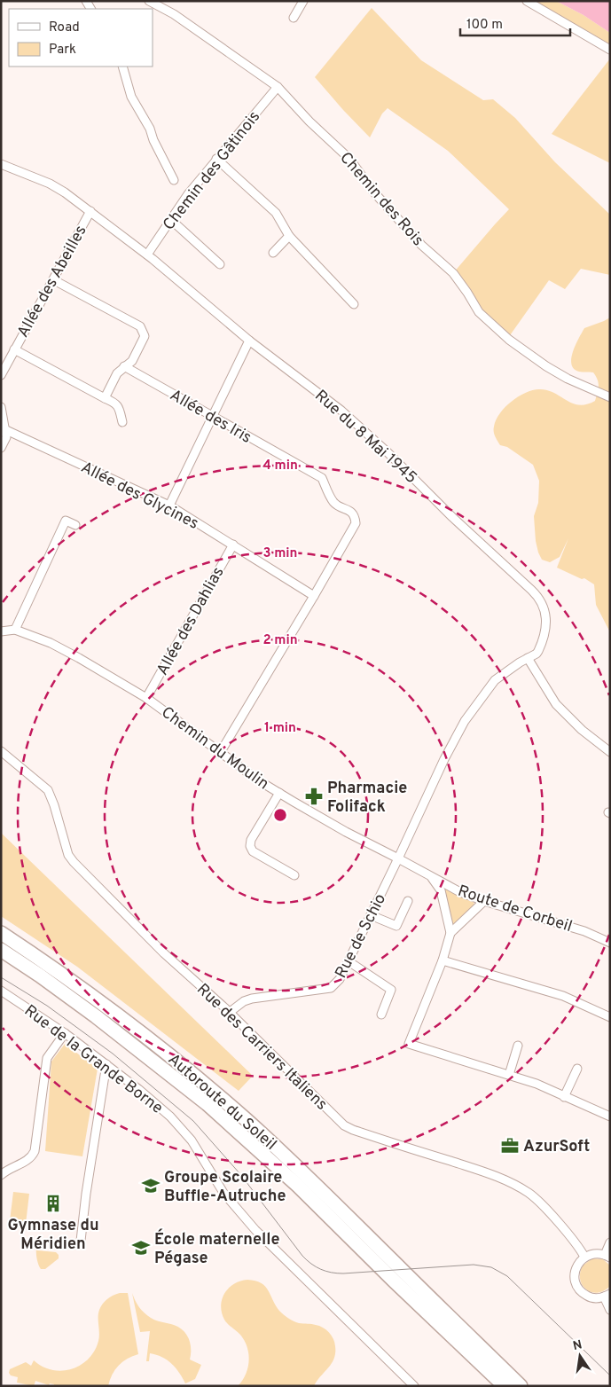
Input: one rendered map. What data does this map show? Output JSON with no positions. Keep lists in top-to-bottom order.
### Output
{
  "streets": {
    "highway": ["Autoroute du Soleil"],
    "street": [
      "Chemin des Gâtinois",
      "Chemin des Rois",
      "Allée des Abeilles",
      "Allée des Iris",
      "Rue du 8 Mai 1945",
      "Allée des Glycines",
      "Allée des Dahlias",
      "Chemin du Moulin",
      "Route de Corbeil",
      "Rue de Schio",
      "Rue des Carriers Italiens",
      "Rue de la Grande Borne"
    ]
  },
  "crossings": [
    ["Chemin des Gâtinois", "Chemin des Rois"],
    ["Chemin des Gâtinois", "Rue du 8 Mai 1945"],
    ["Allée des Abeilles", "Rue du 8 Mai 1945"],
    ["Allée des Iris", "Allée des Glycines"],
    ["Rue du 8 Mai 1945", "Chemin du Moulin"],
    ["Rue du 8 Mai 1945", "Route de Corbeil"],
    ["Rue du 8 Mai 1945", "Rue de Schio"],
    ["Allée des Glycines", "Allée des Dahlias"],
    ["Allée des Dahlias", "Chemin du Moulin"],
    ["Chemin du Moulin", "Route de Corbeil"],
    ["Chemin du Moulin", "Rue de Schio"],
    ["Route de Corbeil", "Rue de Schio"],
    ["Rue de Schio", "Rue des Carriers Italiens"]
  ],
  "places": {
    "pharmacy": ["Pharmacie Folifack"],
    "office": ["AzurSoft"],
    "school or university": ["Groupe Scolaire Buffle-Autruche", "École maternelle Pégase"],
    "building": ["Gymnase du Méridien"]
  },
  "legend": ["Road", "Park"],
  "scale_bar": "100 m",
  "north": "top",
  "rings": [
    "4 min",
    "3 min",
    "2 min",
    "1 min"
  ]
}
